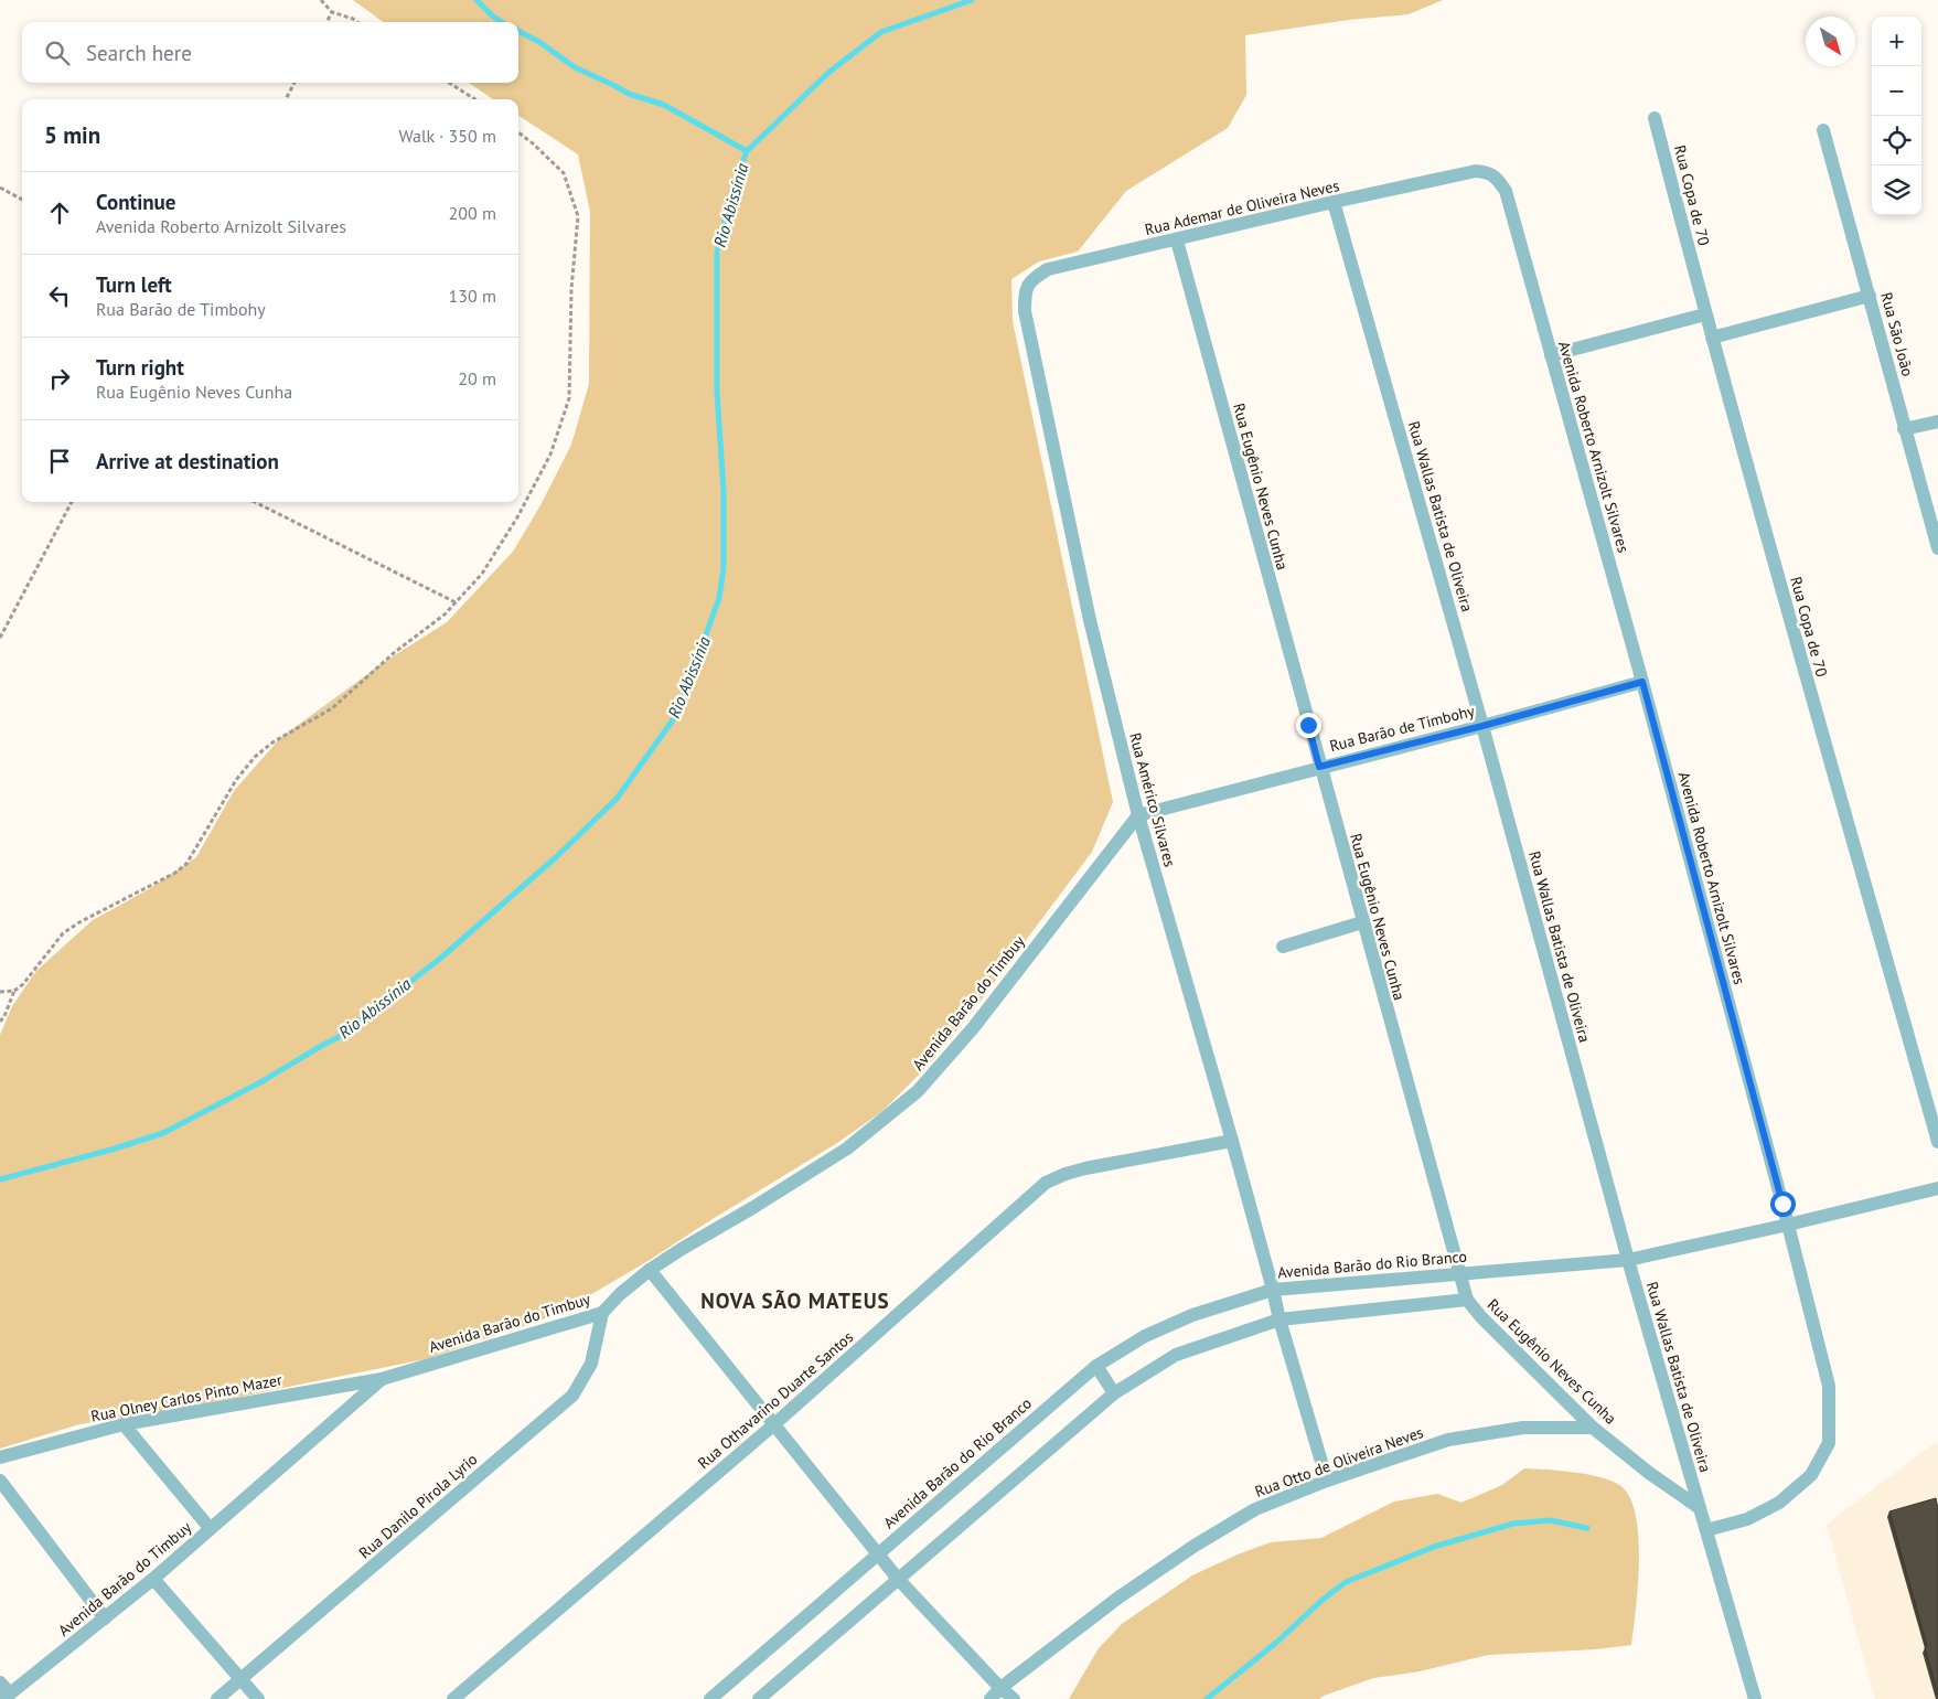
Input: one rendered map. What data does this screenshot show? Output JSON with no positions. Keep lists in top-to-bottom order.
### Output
{
  "streets": {
    "street": [
      "Rua Copa de 70",
      "Rua Ademar de Oliveira Neves",
      "Rua São João",
      "Avenida Roberto Arnizolt Silvares",
      "Rua Eugênio Neves Cunha",
      "Rua Wallas Batista de Oliveira",
      "Rua Barão de Timbohy",
      "Rua Américo Silvares",
      "Avenida Barão do Timbuy",
      "Avenida Barão do Rio Branco",
      "Rua Olney Carlos Pinto Mazer",
      "Rua Othavarino Duarte Santos",
      "Rua Otto de Oliveira Neves",
      "Rua Danilo Pirola Lyrio"
    ]
  },
  "crossings": [
    ["Rua Ademar de Oliveira Neves", "Avenida Roberto Arnizolt Silvares"],
    ["Rua Ademar de Oliveira Neves", "Rua Eugênio Neves Cunha"],
    ["Rua Ademar de Oliveira Neves", "Rua Wallas Batista de Oliveira"],
    ["Rua Ademar de Oliveira Neves", "Rua Américo Silvares"],
    ["Avenida Roberto Arnizolt Silvares", "Rua Wallas Batista de Oliveira"],
    ["Avenida Roberto Arnizolt Silvares", "Rua Barão de Timbohy"],
    ["Avenida Roberto Arnizolt Silvares", "Avenida Barão do Rio Branco"],
    ["Rua Eugênio Neves Cunha", "Rua Wallas Batista de Oliveira"],
    ["Rua Eugênio Neves Cunha", "Rua Barão de Timbohy"],
    ["Rua Eugênio Neves Cunha", "Avenida Barão do Rio Branco"],
    ["Rua Eugênio Neves Cunha", "Rua Otto de Oliveira Neves"],
    ["Rua Wallas Batista de Oliveira", "Rua Barão de Timbohy"],
    ["Rua Wallas Batista de Oliveira", "Avenida Barão do Rio Branco"],
    ["Rua Barão de Timbohy", "Rua Américo Silvares"],
    ["Rua Barão de Timbohy", "Avenida Barão do Timbuy"],
    ["Rua Américo Silvares", "Avenida Barão do Timbuy"],
    ["Rua Américo Silvares", "Avenida Barão do Rio Branco"],
    ["Rua Américo Silvares", "Rua Othavarino Duarte Santos"],
    ["Rua Américo Silvares", "Rua Otto de Oliveira Neves"],
    ["Avenida Barão do Timbuy", "Rua Olney Carlos Pinto Mazer"],
    ["Avenida Barão do Timbuy", "Rua Danilo Pirola Lyrio"]
  ],
  "districts": ["NOVA SÃO MATEUS"],
  "water": ["Rio Abissínia"],
  "north": "bottom right",
  "page": {
    "map_buttons": ["+", "−"],
    "search": "Search here",
    "heading": ["5 min", "Walk · 350 m"],
    "list": [
      ["Continue", "Avenida Roberto Arnizolt Silvares", "200 m"],
      ["Turn left", "Rua Barão de Timbohy", "130 m"],
      ["Turn right", "Rua Eugênio Neves Cunha", "20 m"],
      "Arrive at destination"
    ]
  }
}
